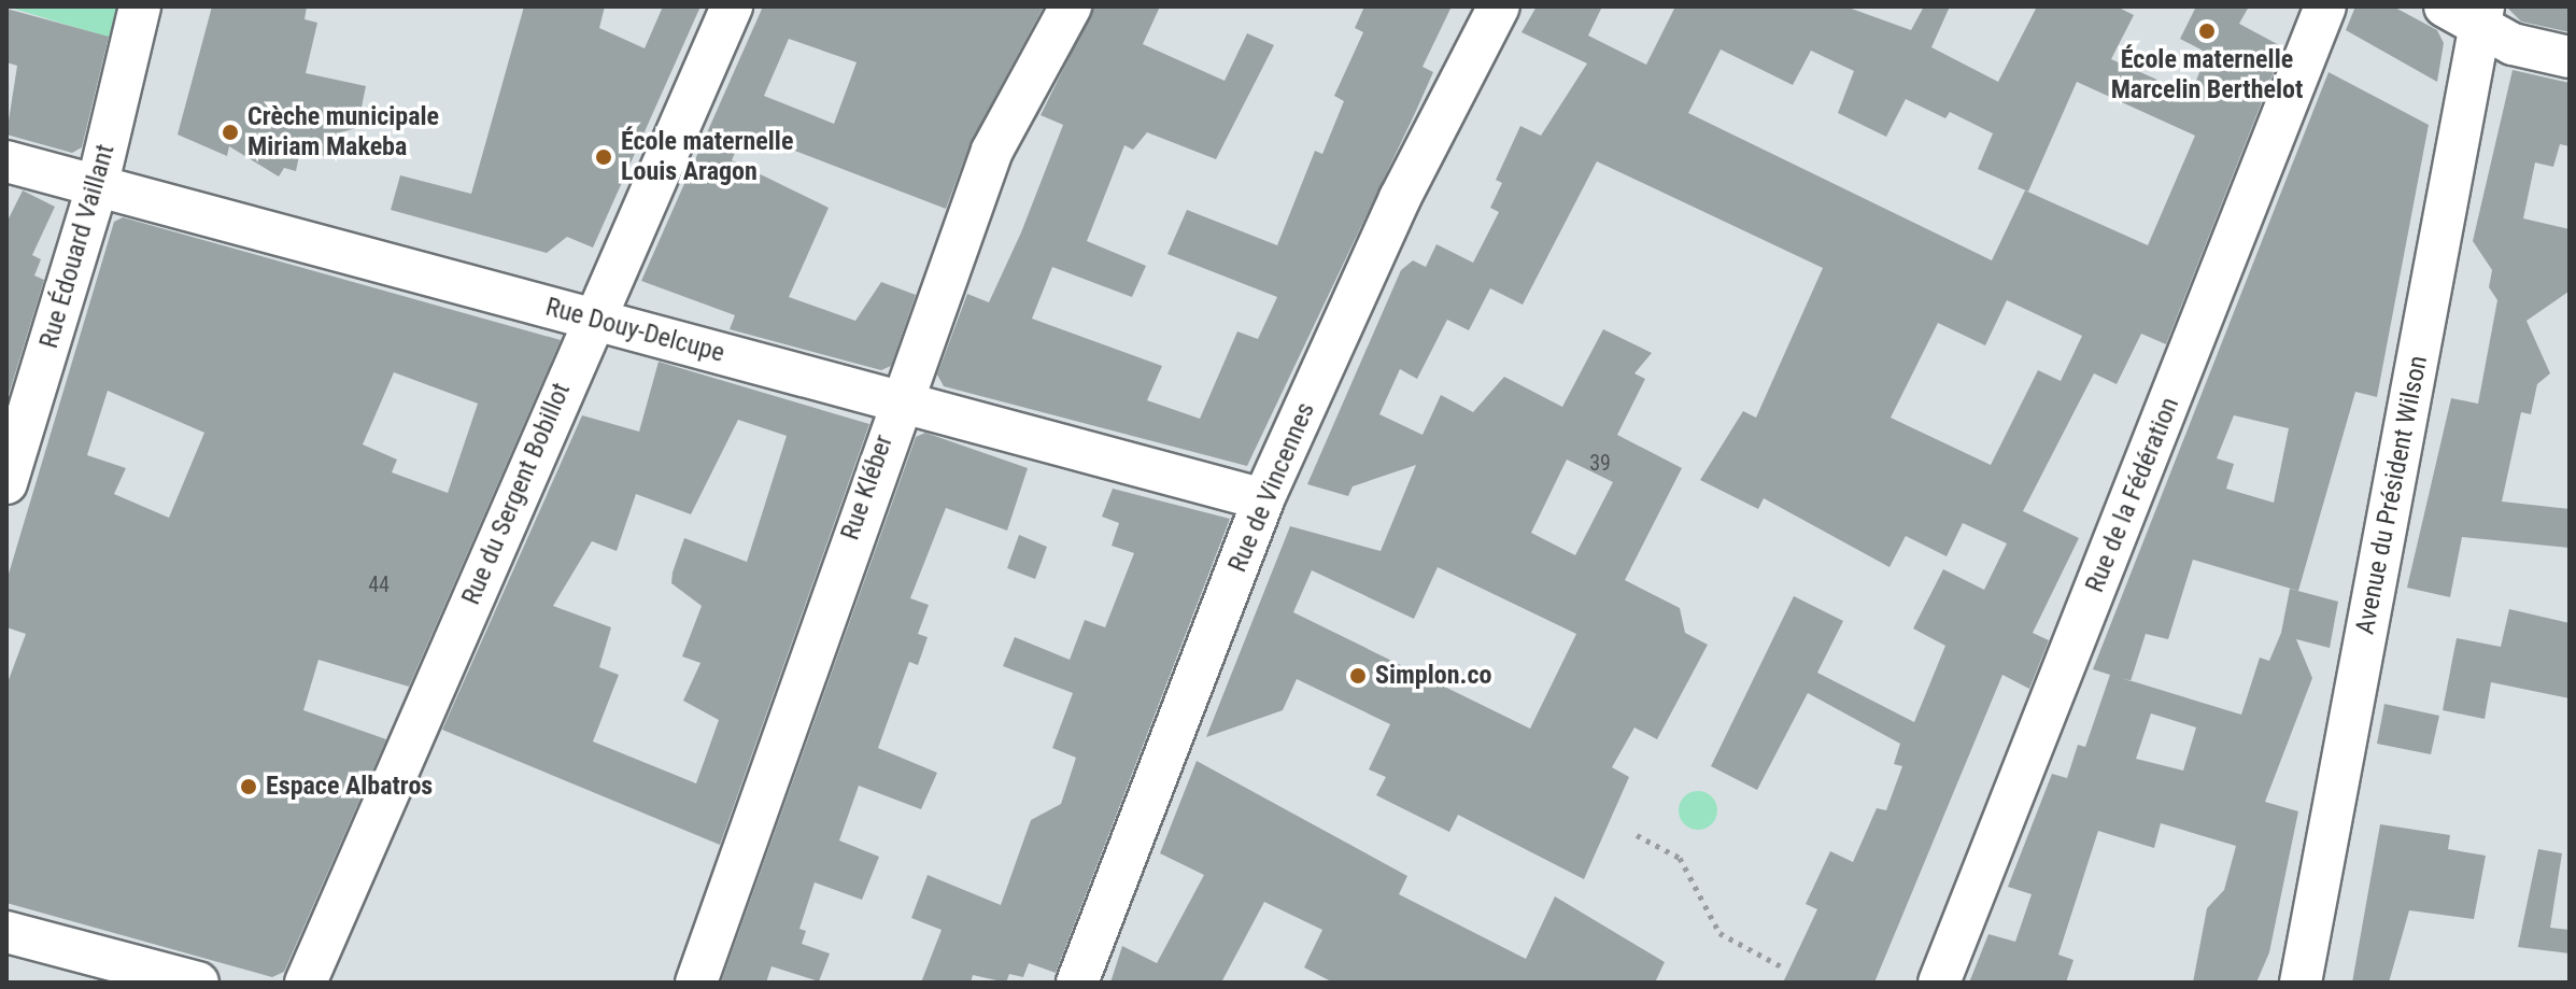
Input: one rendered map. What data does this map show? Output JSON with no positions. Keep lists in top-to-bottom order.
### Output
{
  "streets": {
    "street": [
      "Rue Édouard Vaillant",
      "Rue Douy-Delcupe",
      "Rue Kléber",
      "Rue de Vincennes",
      "Rue du Sergent Bobillot",
      "Rue de la Fédération",
      "Avenue du Président Wilson"
    ]
  },
  "crossings": [
    ["Rue Édouard Vaillant", "Rue Douy-Delcupe"],
    ["Rue Douy-Delcupe", "Rue Kléber"],
    ["Rue Douy-Delcupe", "Rue de Vincennes"],
    ["Rue Douy-Delcupe", "Rue du Sergent Bobillot"]
  ],
  "places": [
    "École maternelle Marcelin Berthelot",
    "Crèche municipale Miriam Makeba",
    "École maternelle Louis Aragon",
    "Simplon.co",
    "Espace Albatros"
  ],
  "house_numbers": ["39", "44"]
}
